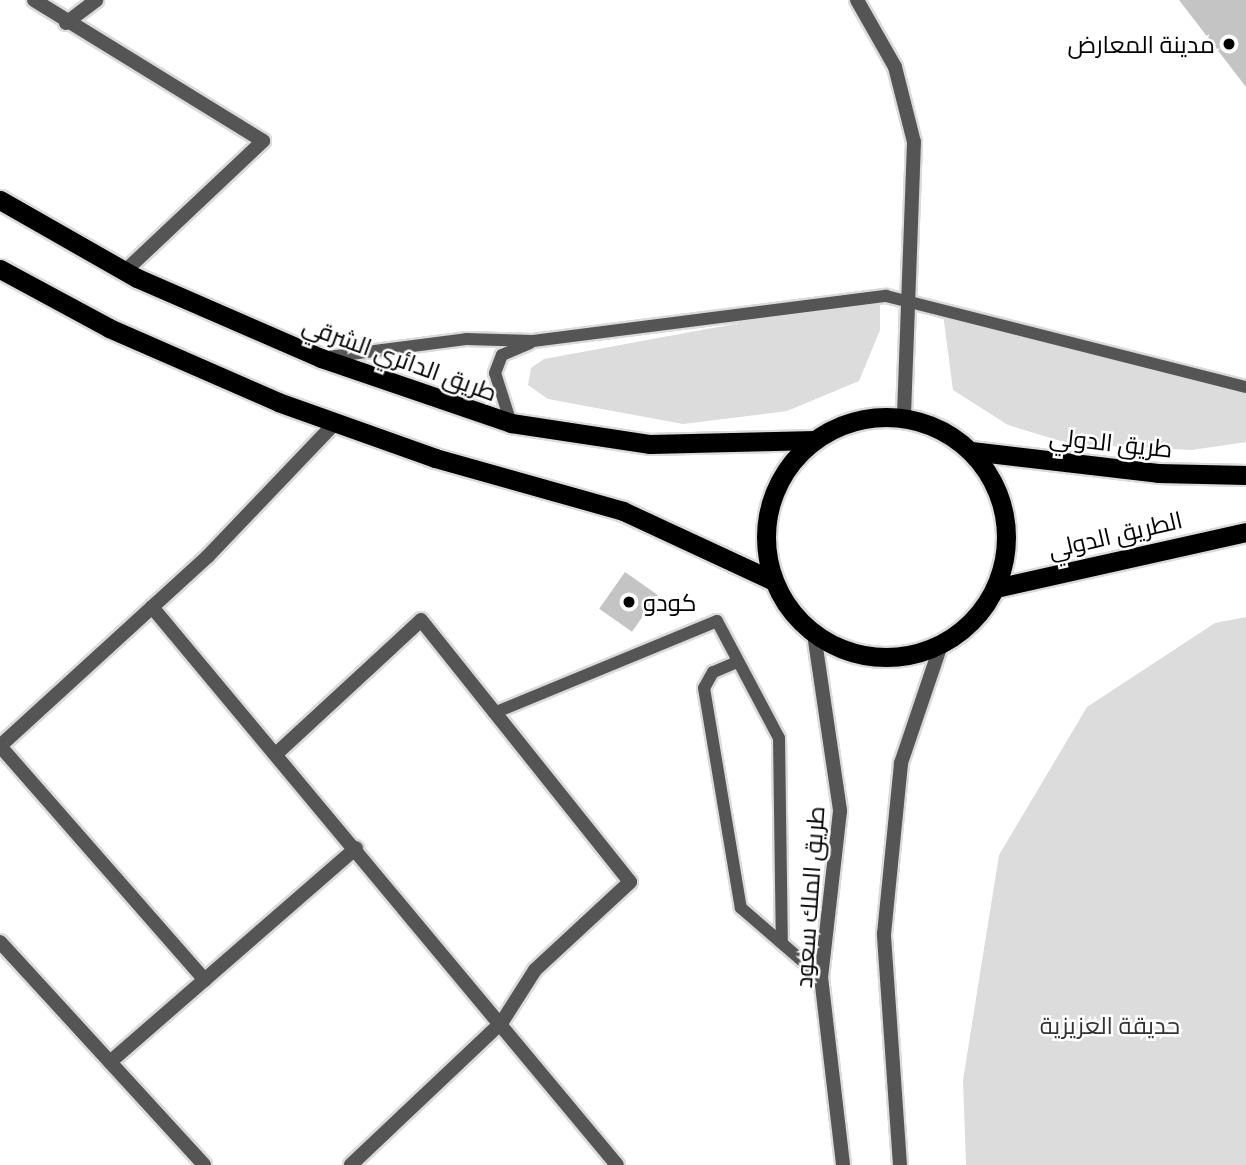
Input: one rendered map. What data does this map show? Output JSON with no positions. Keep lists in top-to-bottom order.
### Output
{
  "streets": {
    "highway": ["طريق الدائري الشرقي", "طريق الدولي", "الطريق الدولي"],
    "street": ["طريق الملك سعود"]
  },
  "crossings": [
    ["طريق الدائري الشرقي", "طريق الدولي"],
    ["طريق الدائري الشرقي", "الطريق الدولي"],
    ["طريق الدائري الشرقي", "طريق الملك سعود"],
    ["طريق الدولي", "الطريق الدولي"],
    ["طريق الدولي", "طريق الملك سعود"],
    ["الطريق الدولي", "طريق الملك سعود"]
  ],
  "parks": ["حديقة العزيزية"],
  "places": ["مدينة المعارض", "كودو"]
}
